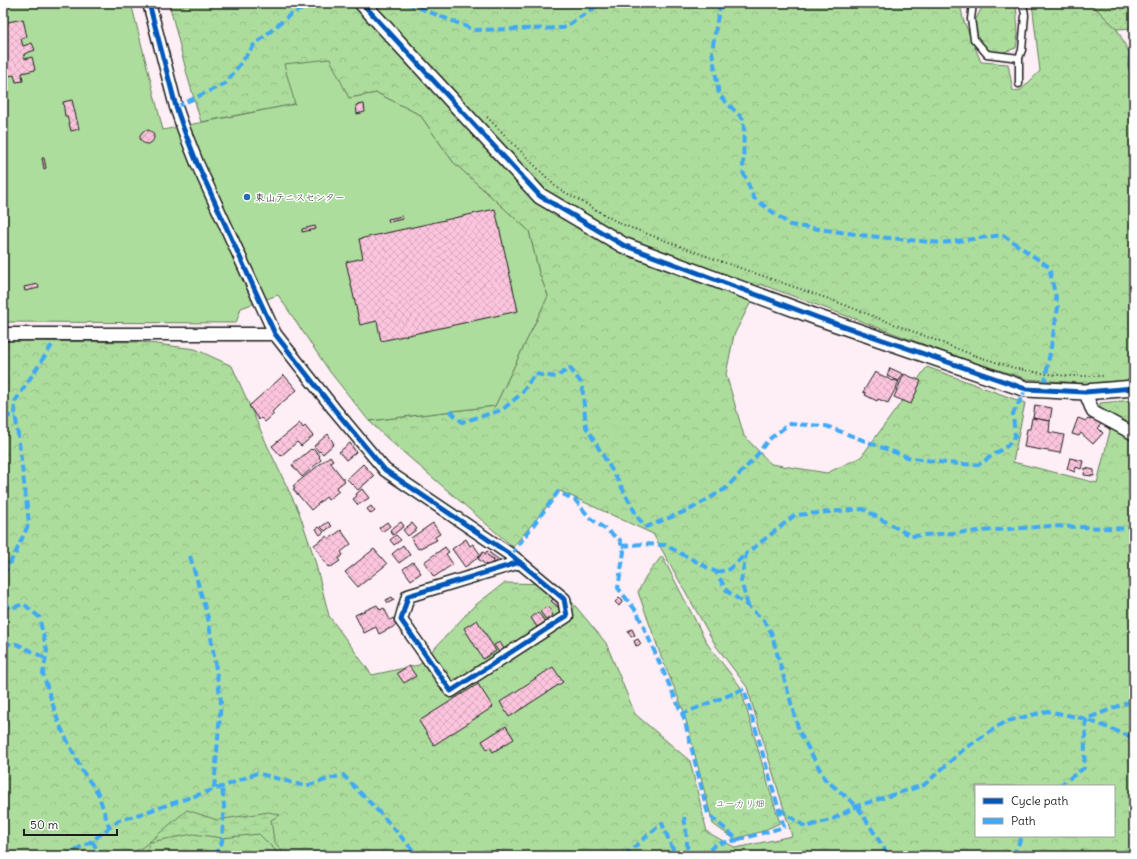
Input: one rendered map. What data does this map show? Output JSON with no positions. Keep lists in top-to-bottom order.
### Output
{
  "parks": ["ユーカリ畑"],
  "places": ["東山テニスセンター"],
  "legend": ["Cycle path", "Path"],
  "scale_bar": "50 m"
}
